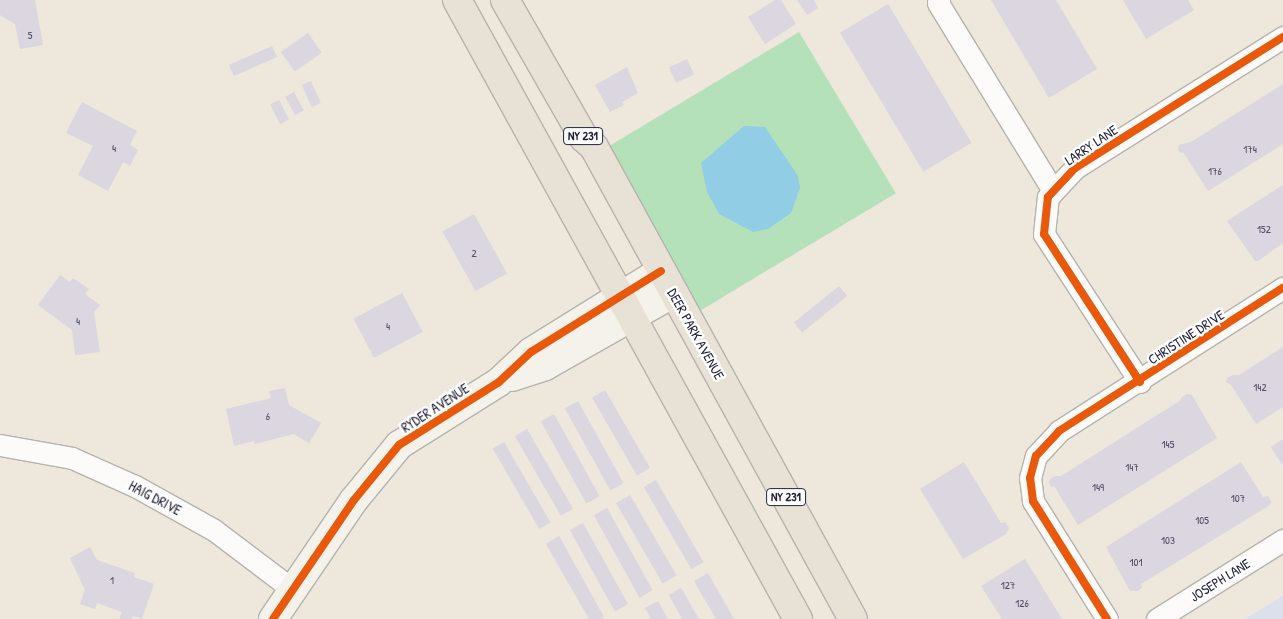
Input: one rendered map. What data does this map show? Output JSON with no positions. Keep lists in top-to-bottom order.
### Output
{
  "streets": {
    "main road": ["NY 231", "DEER PARK AVENUE"],
    "street": [
      "LARRY LANE",
      "CHRISTINE DRIVE",
      "RYDER AVENUE",
      "HAIG DRIVE",
      "JOSEPH LANE"
    ]
  },
  "crossings": [
    ["LARRY LANE", "CHRISTINE DRIVE"],
    ["DEER PARK AVENUE", "RYDER AVENUE"],
    ["RYDER AVENUE", "HAIG DRIVE"]
  ],
  "house_numbers": [
    "5",
    "4",
    "174",
    "176",
    "152",
    "2",
    "4",
    "4",
    "142",
    "6",
    "145",
    "147",
    "149",
    "107",
    "105",
    "103",
    "101",
    "1",
    "127",
    "126"
  ]
}
